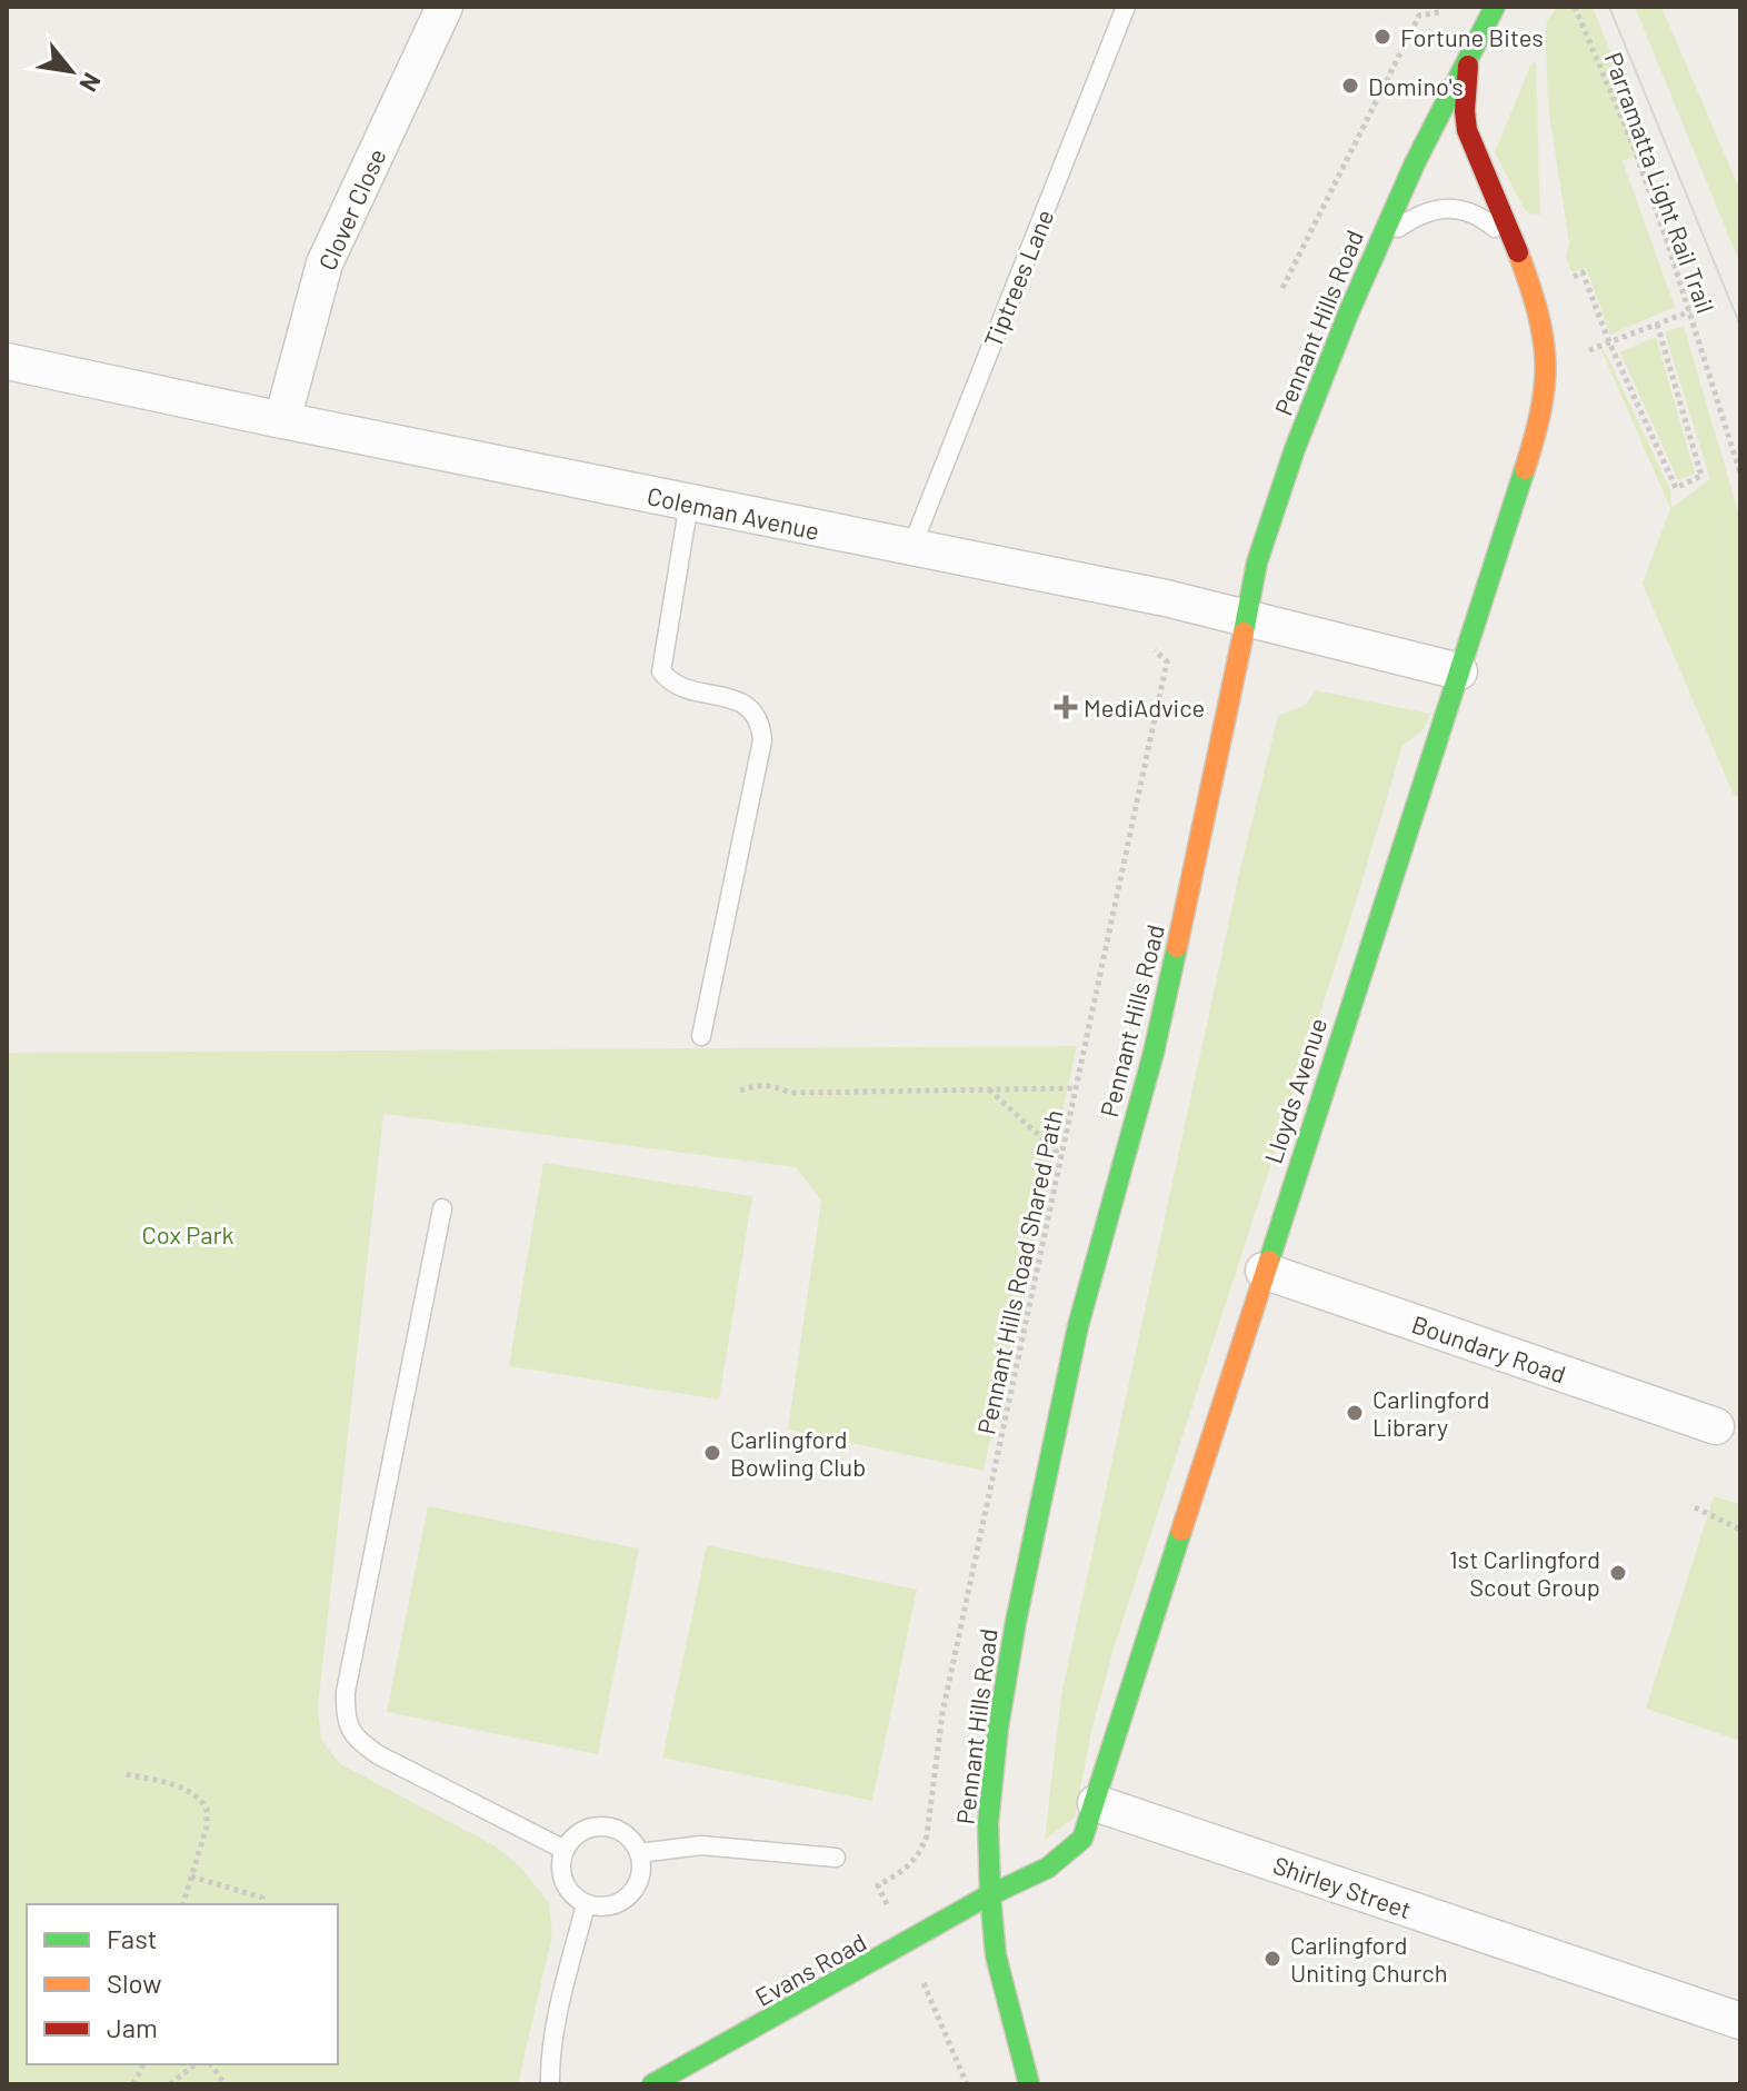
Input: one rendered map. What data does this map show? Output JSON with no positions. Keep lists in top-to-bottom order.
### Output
{
  "streets": {
    "main road": ["Pennant Hills Road", "Lloyds Avenue", "Evans Road"],
    "street": [
      "Clover Close",
      "Coleman Avenue",
      "Boundary Road",
      "Shirley Street"
    ],
    "lane": ["Tiptrees Lane"],
    "path": ["Parramatta Light Rail Trail", "Pennant Hills Road Shared Path"]
  },
  "crossings": [
    ["Clover Close", "Coleman Avenue"],
    ["Tiptrees Lane", "Coleman Avenue"],
    ["Pennant Hills Road", "Coleman Avenue"],
    ["Pennant Hills Road", "Lloyds Avenue"],
    ["Pennant Hills Road", "Evans Road"],
    ["Coleman Avenue", "Lloyds Avenue"],
    ["Lloyds Avenue", "Boundary Road"],
    ["Lloyds Avenue", "Shirley Street"],
    ["Lloyds Avenue", "Evans Road"]
  ],
  "parks": ["Cox Park"],
  "places": {
    "other": [
      "Fortune Bites",
      "Domino's",
      "Carlingford Library",
      "Carlingford Bowling Club",
      "1st Carlingford Scout Group",
      "Carlingford Uniting Church"
    ],
    "health": ["MediAdvice"]
  },
  "legend": ["Fast", "Slow", "Jam"],
  "north": "bottom right"
}
